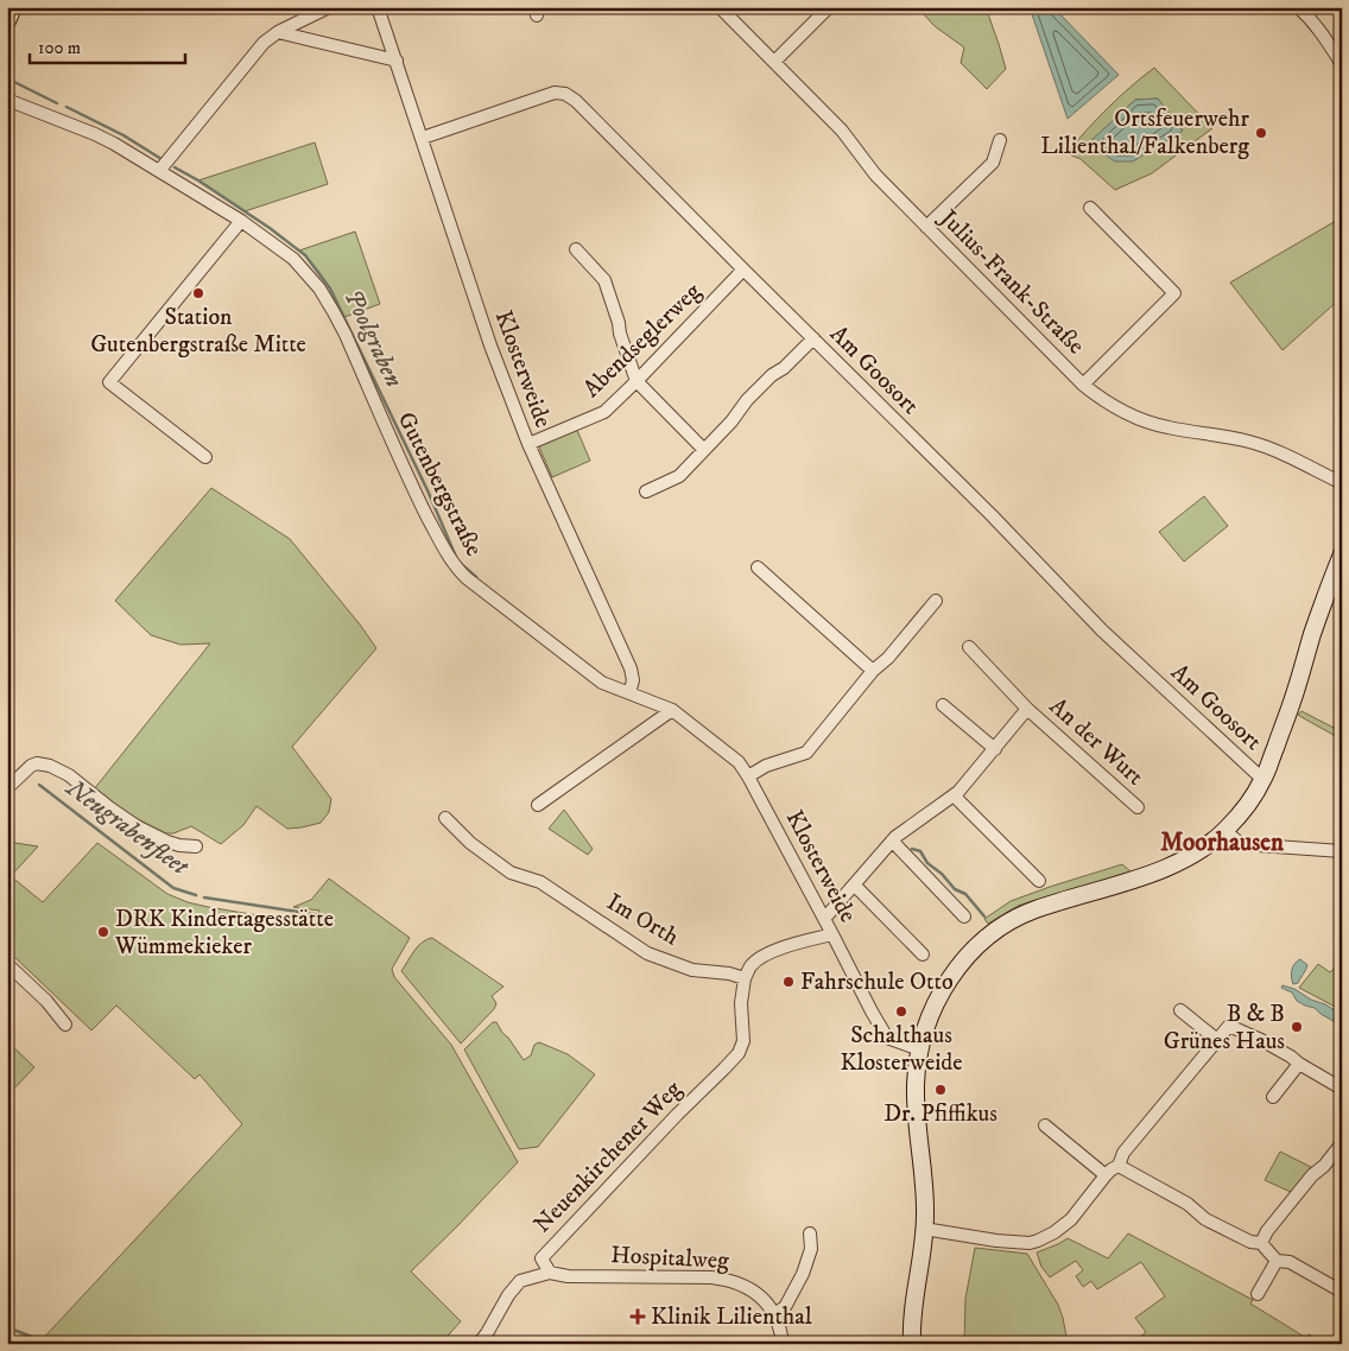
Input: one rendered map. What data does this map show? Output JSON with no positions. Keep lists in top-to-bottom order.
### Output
{
  "streets": {
    "street": [
      "Julius-Frank-Straße",
      "Abendseglerweg",
      "Klosterweide",
      "Am Goosort",
      "Gutenbergstraße",
      "An der Wurt",
      "Im Orth",
      "Neuenkirchener Weg",
      "Hospitalweg"
    ]
  },
  "crossings": [
    ["Abendseglerweg", "Klosterweide"],
    ["Abendseglerweg", "Am Goosort"],
    ["Klosterweide", "Am Goosort"],
    ["Klosterweide", "Gutenbergstraße"],
    ["Klosterweide", "An der Wurt"],
    ["Im Orth", "Neuenkirchener Weg"],
    ["Neuenkirchener Weg", "Hospitalweg"]
  ],
  "districts": ["Moorhausen"],
  "water": ["Poolgraben", "Neugrabenfleet"],
  "places": {
    "other": [
      "Ortsfeuerwehr Lilienthal/Falkenberg",
      "Station Gutenbergstraße Mitte",
      "DRK Kindertagesstätte Wümmekieker",
      "Fahrschule Otto",
      "Schalthaus Klosterweide",
      "B & B Grünes Haus",
      "Dr. Pfiffikus"
    ],
    "health": ["Klinik Lilienthal"]
  },
  "scale_bar": "100 m"
}
